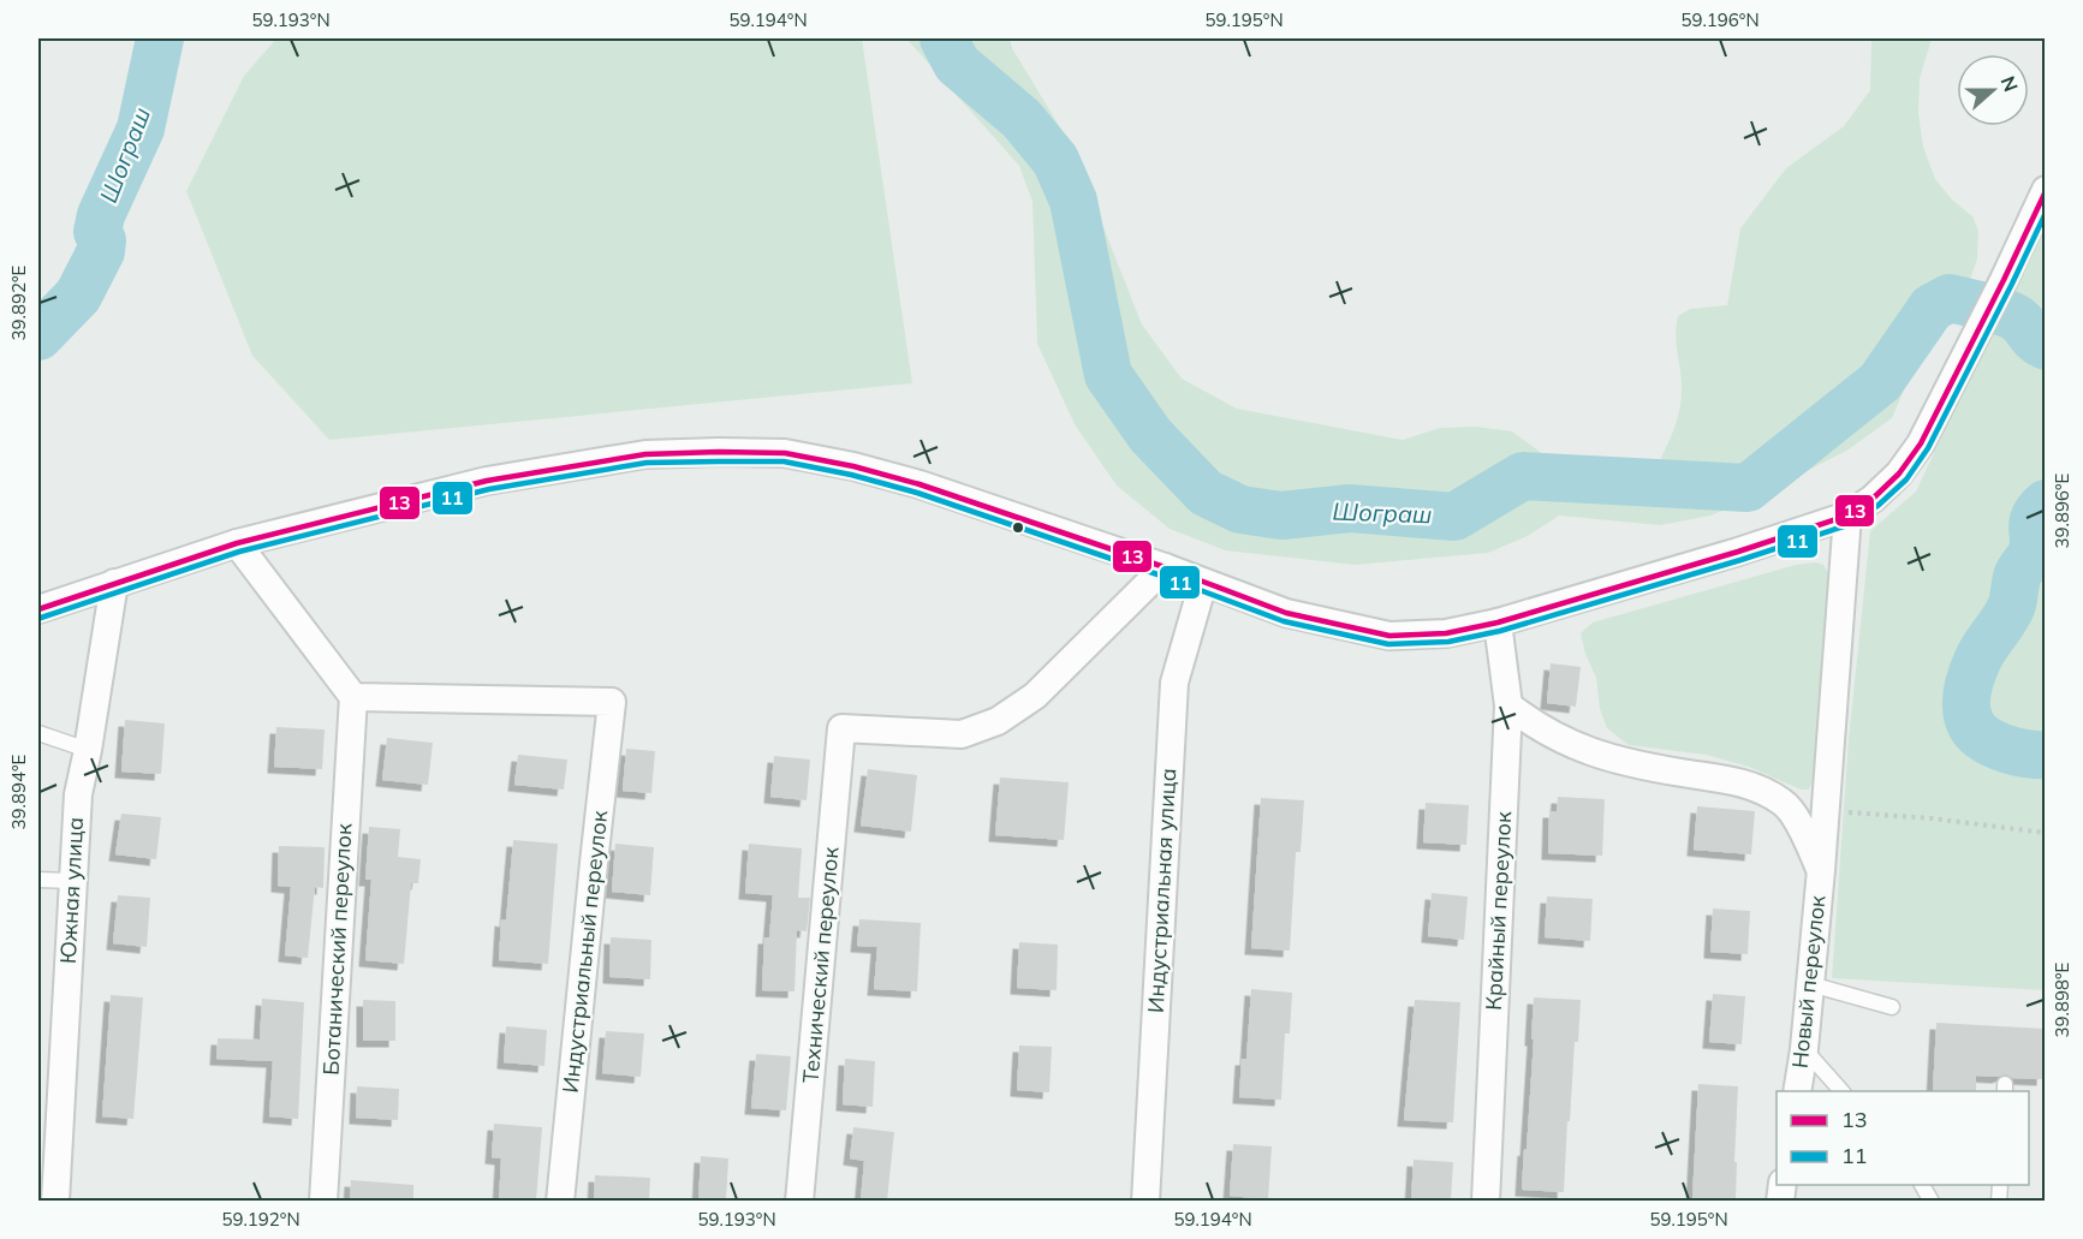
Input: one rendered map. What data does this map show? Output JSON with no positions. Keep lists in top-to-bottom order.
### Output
{
  "streets": {
    "street": [
      "Южная улица",
      "Индустриальная улица",
      "Крайный переулок",
      "Ботанический переулок",
      "Индустриальный переулок",
      "Технический переулок",
      "Новый переулок"
    ]
  },
  "crossings": [
    ["Ботанический переулок", "Индустриальный переулок"]
  ],
  "water": ["Шограш"],
  "lines": ["transit line 13", "transit line 11"],
  "legend": ["13", "11"],
  "north": "right",
  "coordinates": [
    "59.193°N",
    "59.194°N",
    "59.195°N",
    "59.196°N",
    "39.892°E",
    "39.896°E",
    "39.894°E",
    "39.898°E",
    "59.192°N"
  ]
}
